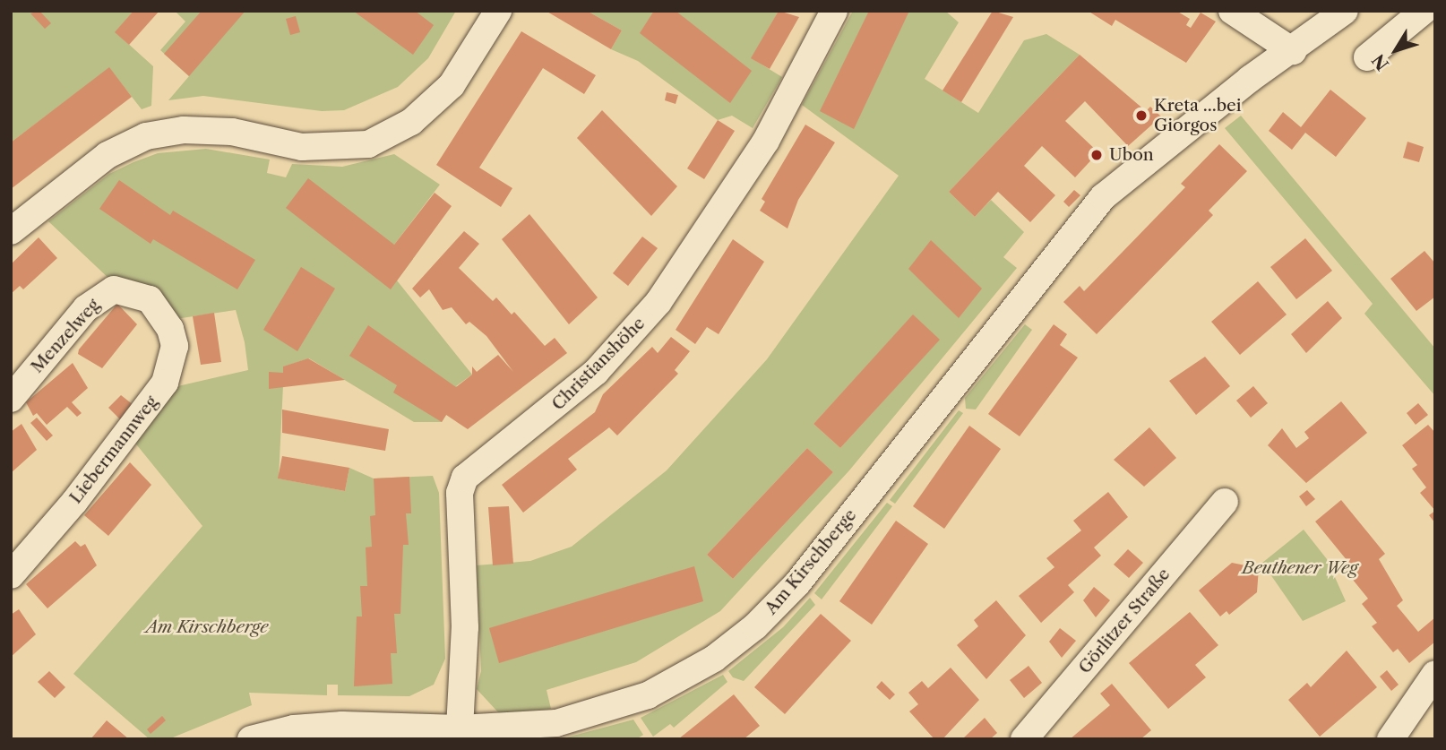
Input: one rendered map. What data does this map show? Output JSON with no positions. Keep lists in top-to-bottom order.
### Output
{
  "streets": {
    "street": [
      "Menzelweg",
      "Christianshöhe",
      "Liebermannweg",
      "Am Kirschberge",
      "Görlitzer Straße"
    ]
  },
  "crossings": [
    ["Menzelweg", "Liebermannweg"],
    ["Christianshöhe", "Am Kirschberge"]
  ],
  "parks": ["Beuthener Weg", "Am Kirschberge"],
  "places": ["Kreta ...bei Giorgos", "Ubon"],
  "north": "bottom left"
}
